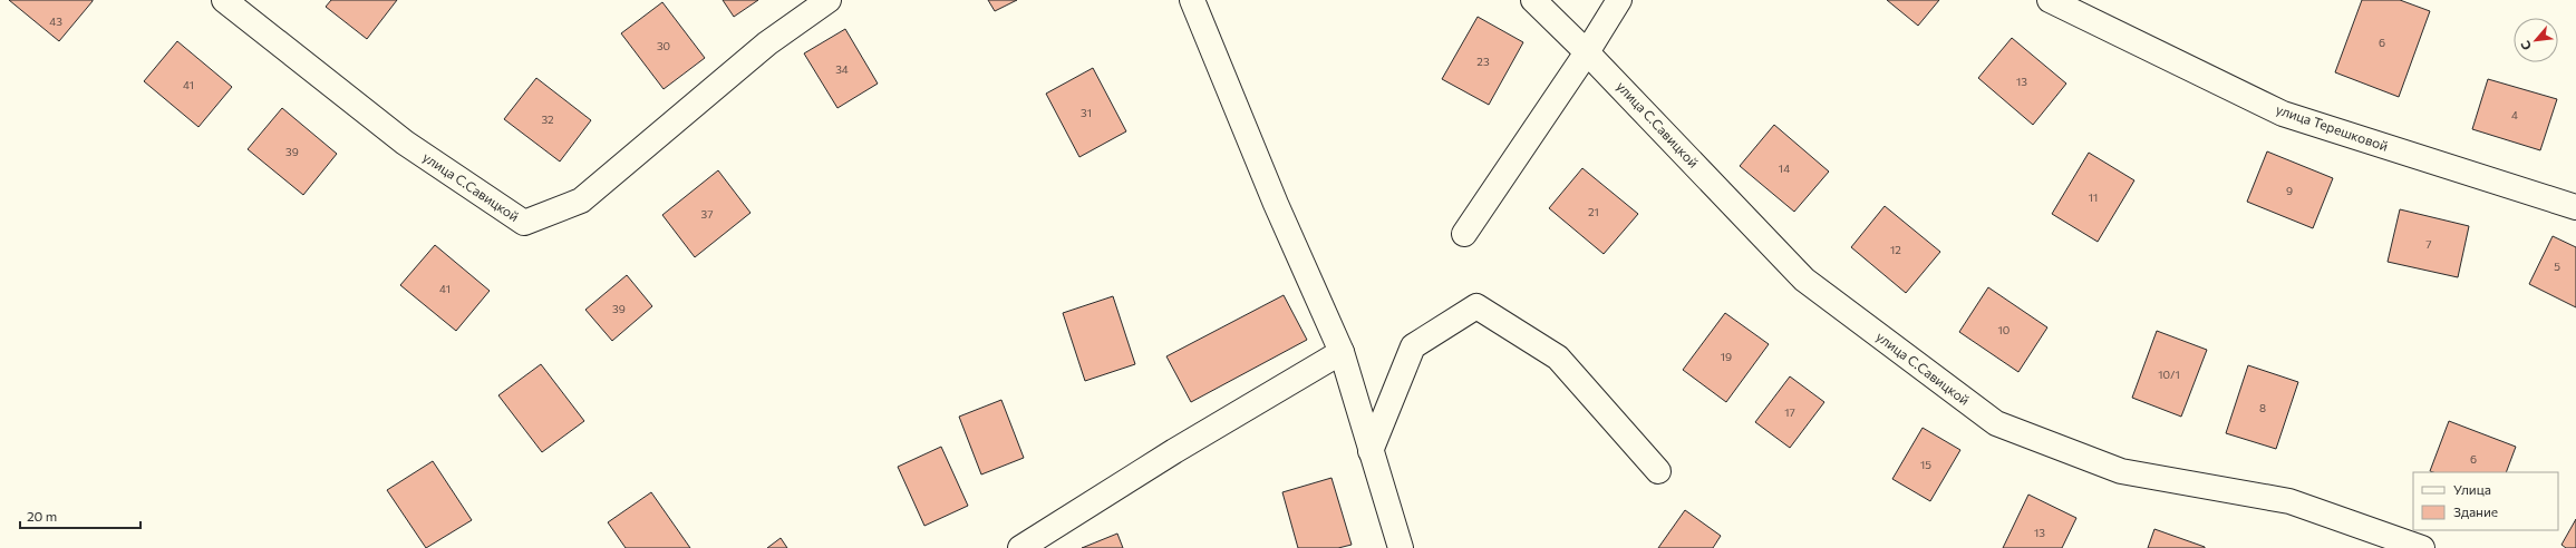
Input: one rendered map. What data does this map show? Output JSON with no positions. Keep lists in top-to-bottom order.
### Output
{
  "streets": {
    "street": ["улица С.Савицкой", "улица Терешковой"]
  },
  "house_numbers": [
    "43",
    "6",
    "30",
    "23",
    "34",
    "13",
    "41",
    "31",
    "4",
    "32",
    "39",
    "14",
    "9",
    "11",
    "21",
    "37",
    "7",
    "12",
    "5",
    "41",
    "39",
    "10",
    "19",
    "10/1",
    "8",
    "17",
    "6",
    "15",
    "13"
  ],
  "legend": ["Улица", "Здание"],
  "scale_bar": "20 m",
  "north": "bottom left"
}
